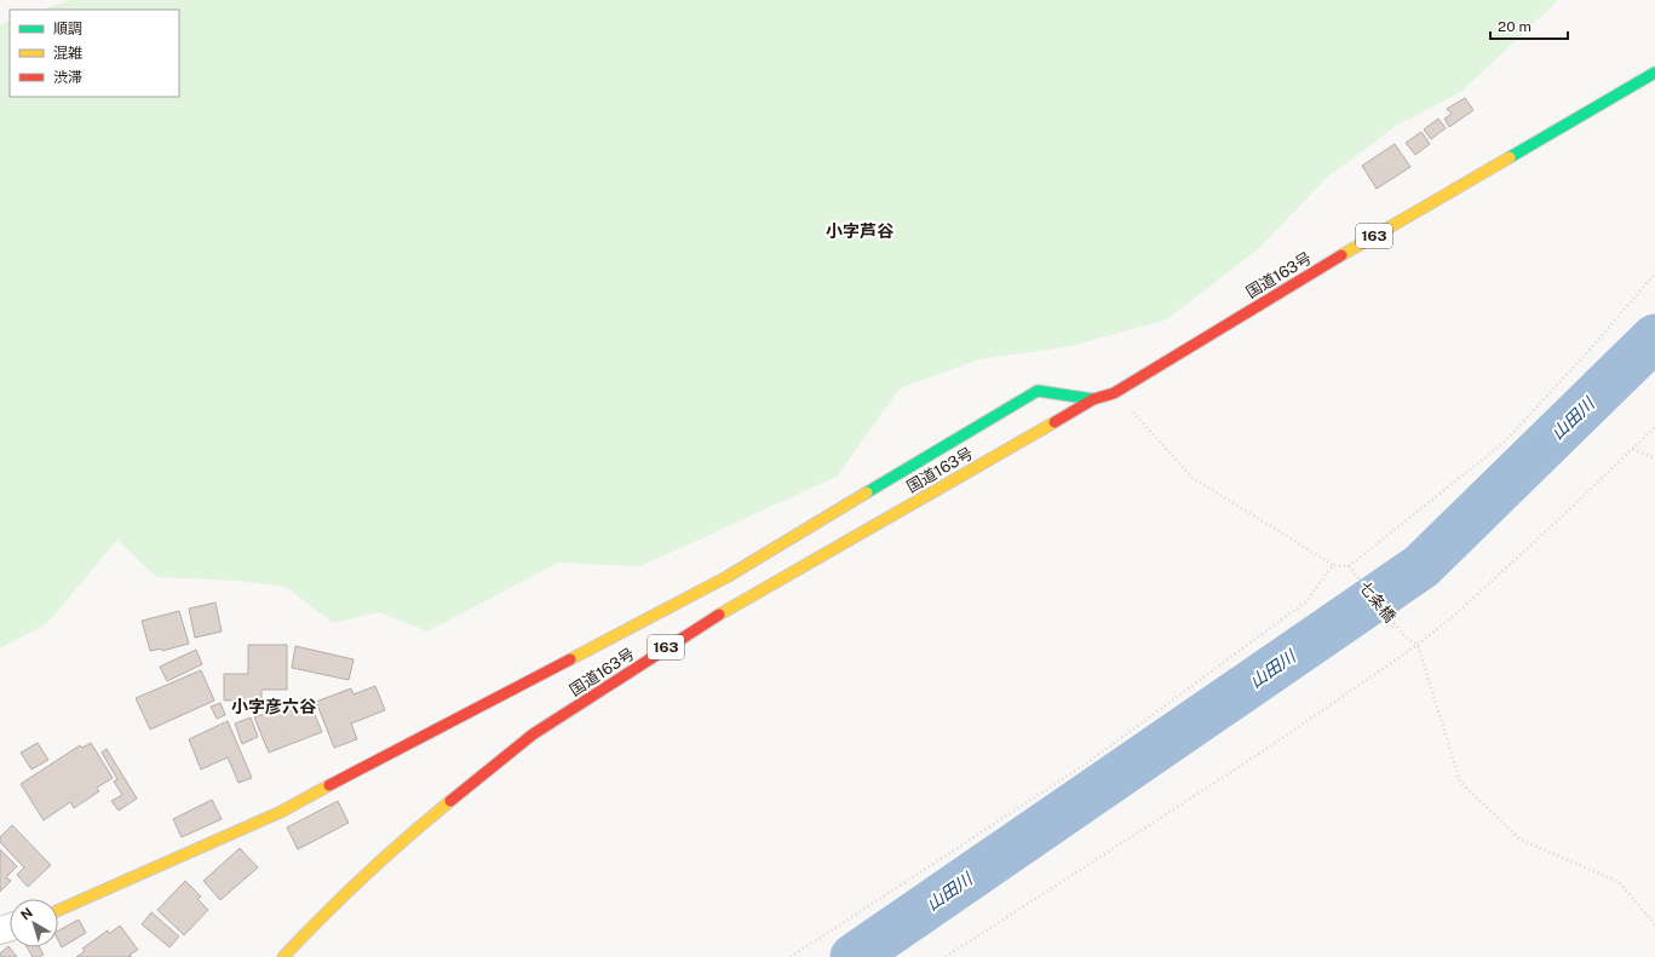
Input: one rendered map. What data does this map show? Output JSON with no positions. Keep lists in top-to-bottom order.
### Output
{
  "streets": {
    "main road": ["163", "国道163号"],
    "path": ["七条橋"]
  },
  "districts": ["小字芦谷", "小字彦六谷"],
  "water": ["山田川"],
  "legend": ["順調", "混雑", "渋滞"],
  "scale_bar": "20 m",
  "north": "top left"
}
